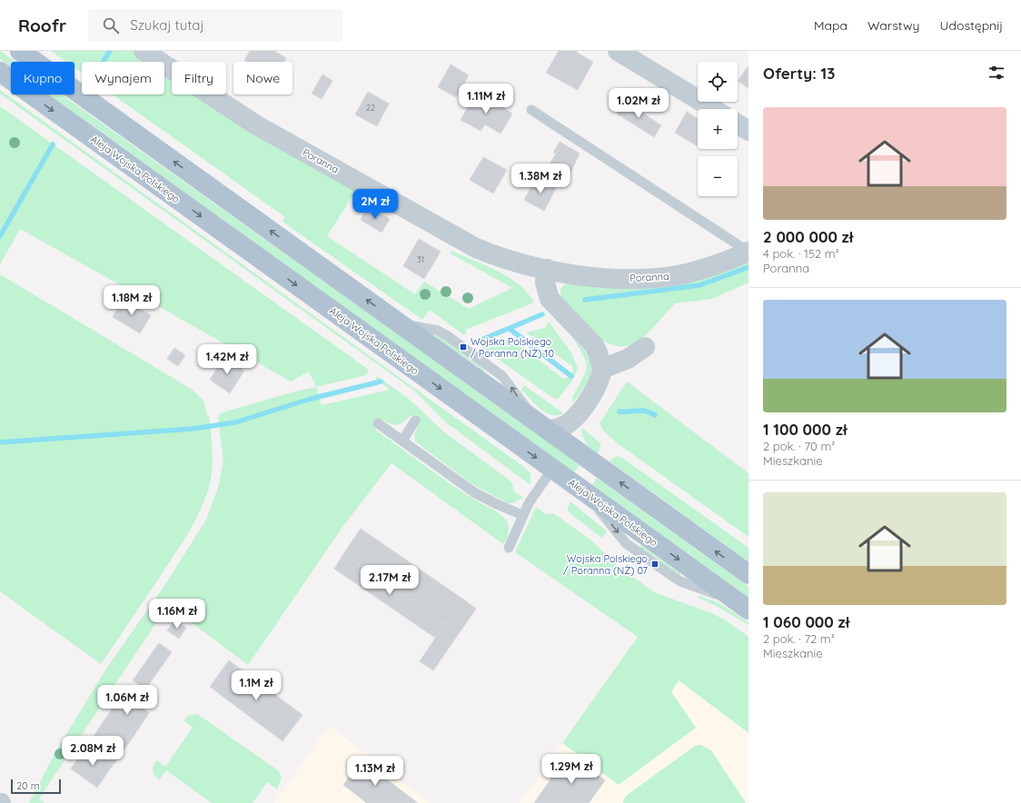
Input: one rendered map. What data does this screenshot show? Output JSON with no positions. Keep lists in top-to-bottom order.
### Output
{
  "streets": {
    "main road": ["Aleja Wojska Polskiego"],
    "street": ["Poranna"]
  },
  "places": {
    "transit": ["Wojska Polskiego / Poranna (NŻ) 10", "Wojska Polskiego / Poranna (NŻ) 07"]
  },
  "house_numbers": ["22", "31"],
  "scale_bar": "20 m",
  "page": {
    "header": "Roofr",
    "search": "Szukaj tutaj",
    "nav": ["Mapa", "Warstwy", "Udostępnij"],
    "heading": "Oferty: 13",
    "map_buttons": ["+", "−"],
    "chip": [
      "Kupno",
      "Wynajem",
      "Filtry",
      "Nowe"
    ],
    "price": [
      "1.11M zł",
      "1.02M zł",
      "1.38M zł",
      "2M zł",
      "1.18M zł",
      "1.42M zł",
      "2.17M zł",
      "1.16M zł",
      "1.1M zł",
      "1.06M zł",
      "2.08M zł",
      "1.29M zł",
      "1.13M zł"
    ],
    "list": [
      {
        "name": "2 000 000 zł",
        "note": "4 pok. · 152 m² · Poranna"
      },
      {
        "name": "1 100 000 zł",
        "note": "2 pok. · 70 m² · Mieszkanie"
      },
      {
        "name": "1 060 000 zł",
        "note": "2 pok. · 72 m² · Mieszkanie"
      }
    ],
    "scale": "20 m"
  }
}
